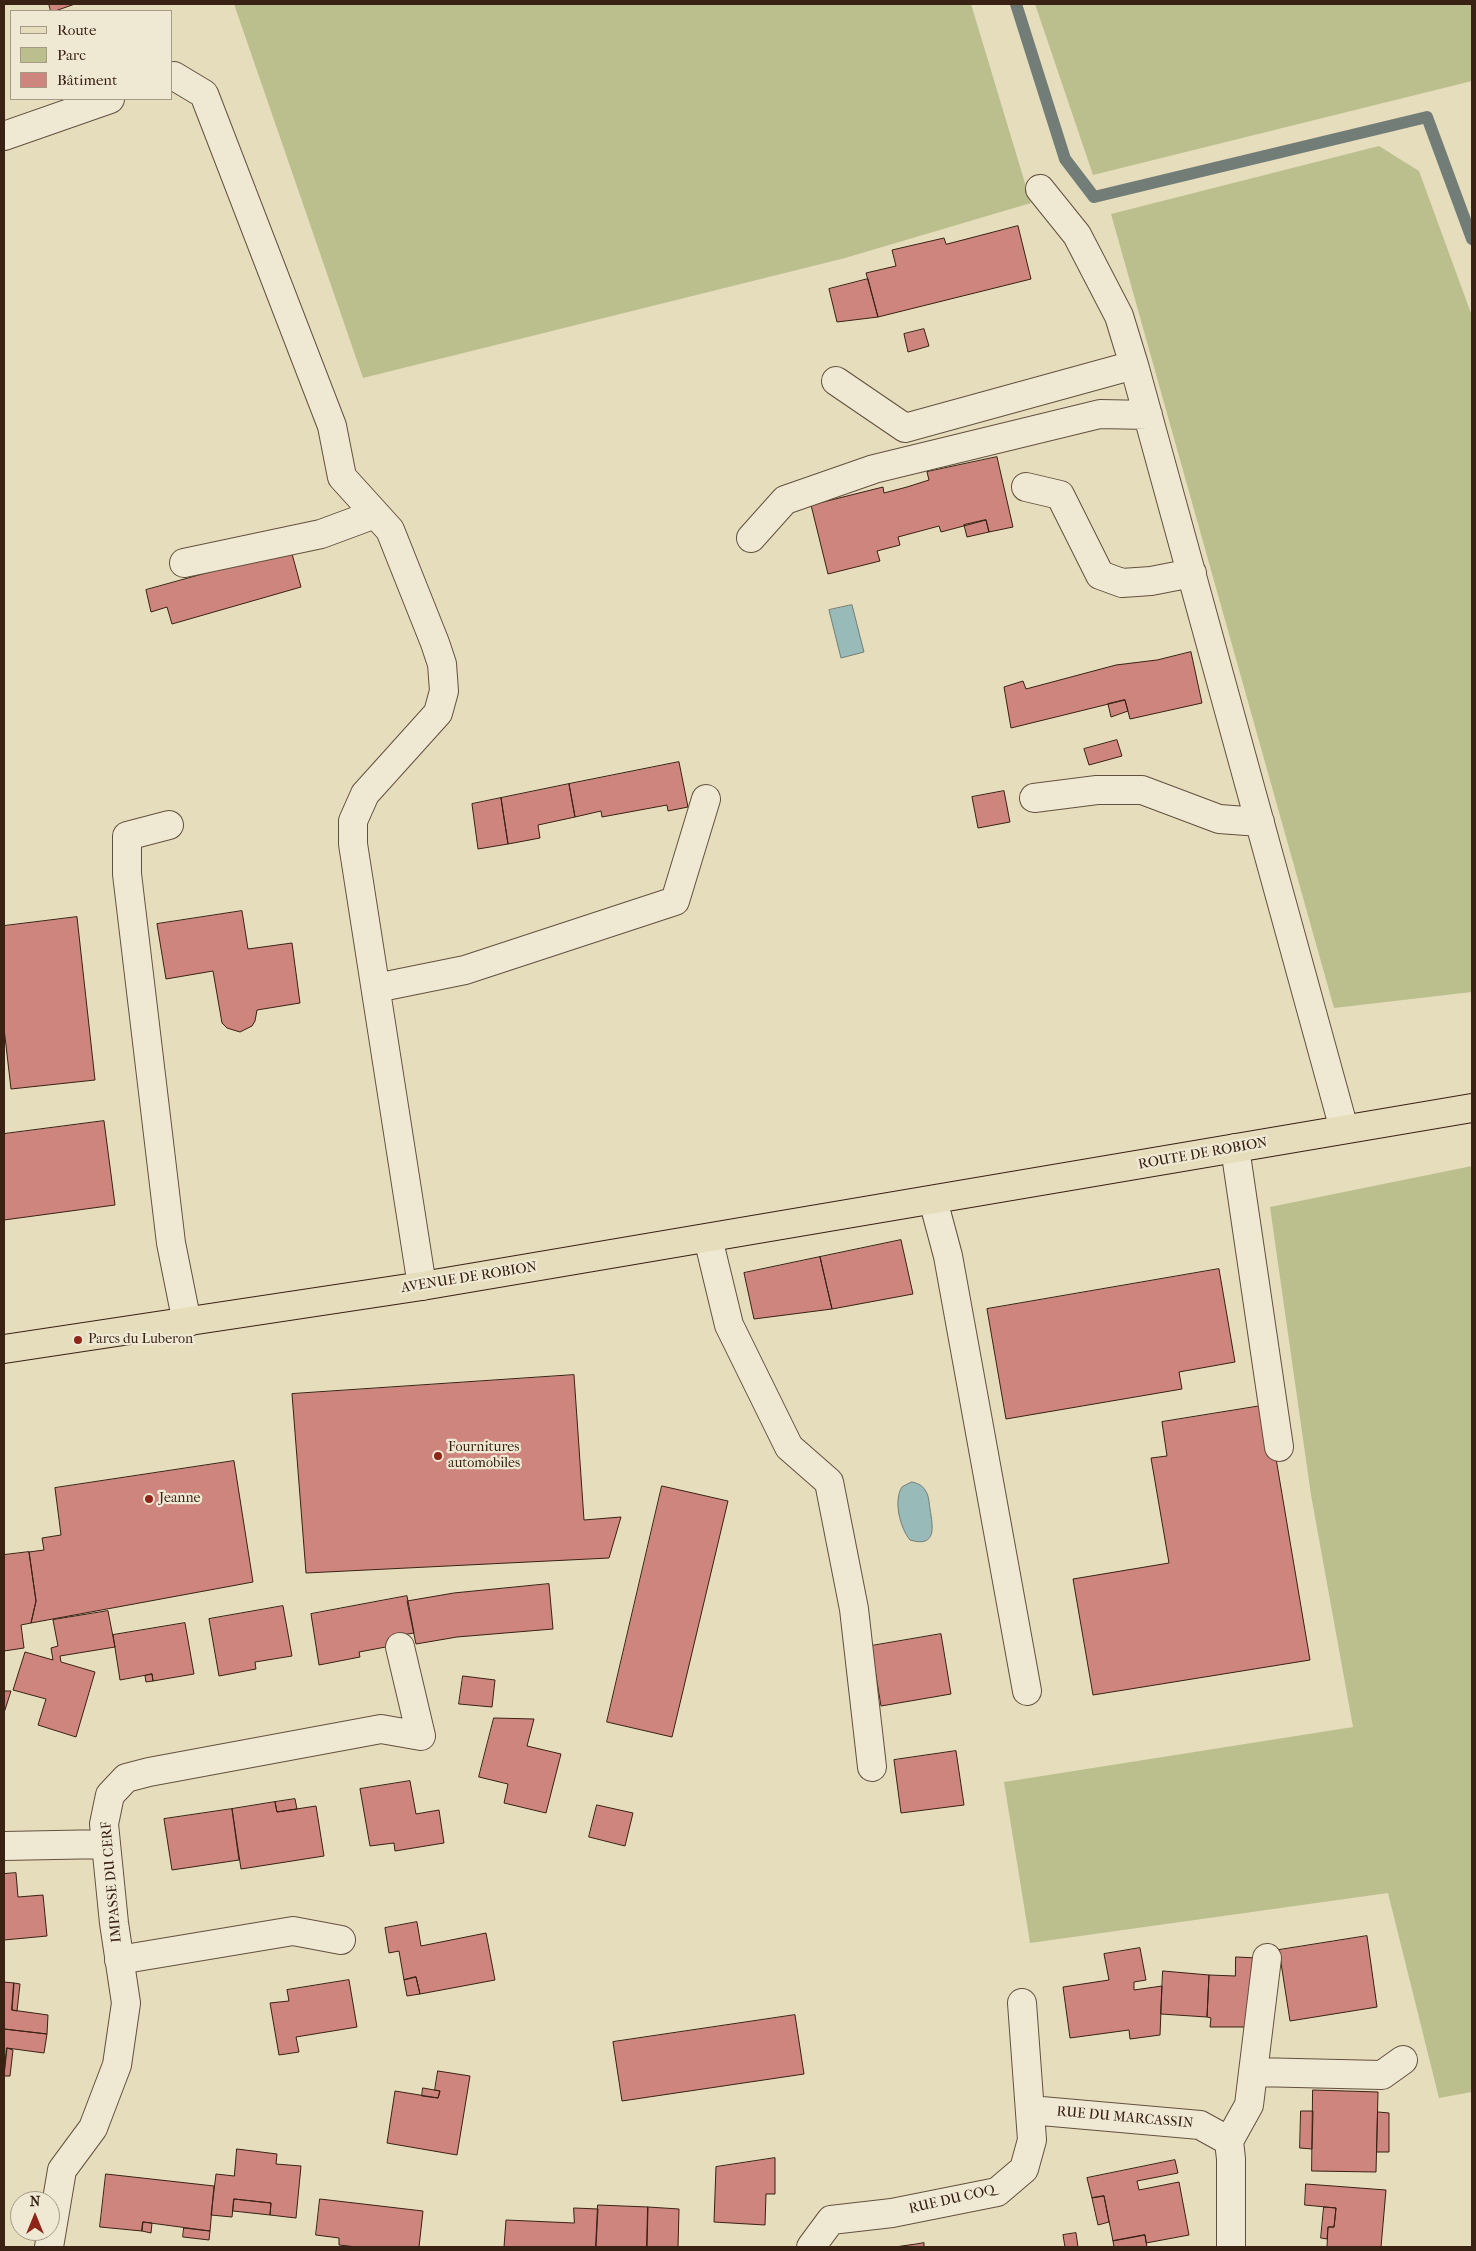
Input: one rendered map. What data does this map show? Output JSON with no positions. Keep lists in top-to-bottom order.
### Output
{
  "streets": {
    "main road": ["ROUTE DE ROBION", "AVENUE DE ROBION"],
    "street": ["IMPASSE DU CERF", "RUE DU MARCASSIN", "RUE DU COQ"]
  },
  "crossings": [
    ["ROUTE DE ROBION", "AVENUE DE ROBION"],
    ["RUE DU MARCASSIN", "RUE DU COQ"]
  ],
  "places": ["Parcs du Luberon", "Fournitures automobiles", "Jeanne"],
  "legend": ["Route", "Parc", "Bâtiment"],
  "north": "top"
}
